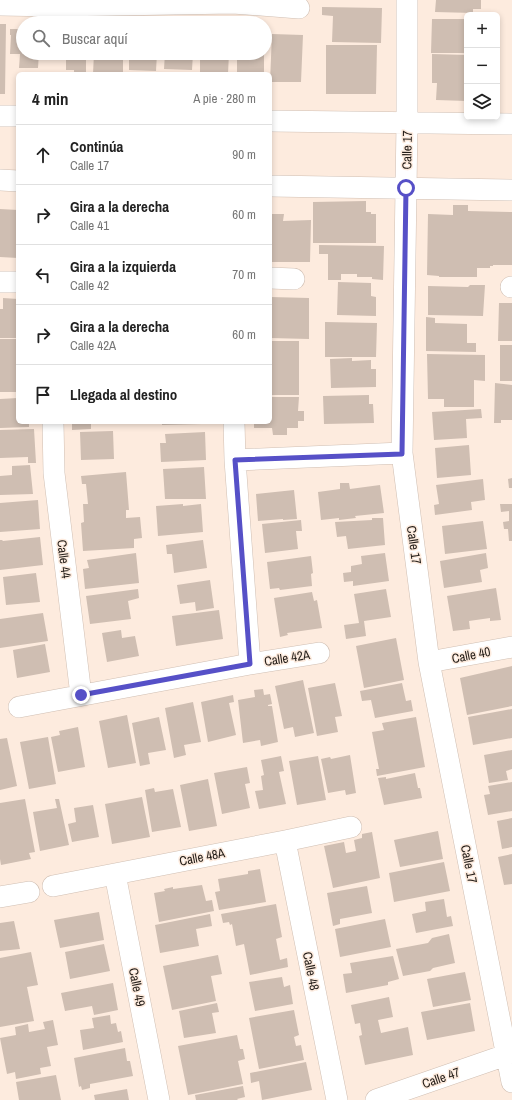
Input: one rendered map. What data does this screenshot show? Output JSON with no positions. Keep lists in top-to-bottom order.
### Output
{
  "streets": {
    "street": [
      "Calle 17",
      "Calle 44",
      "Calle 40",
      "Calle 42A",
      "Calle 48A",
      "Calle 48",
      "Calle 49",
      "Calle 47"
    ]
  },
  "crossings": [
    ["Calle 17", "Calle 40"],
    ["Calle 17", "Calle 47"],
    ["Calle 44", "Calle 42A"],
    ["Calle 48A", "Calle 48"],
    ["Calle 48A", "Calle 49"]
  ],
  "page": {
    "map_buttons": ["+", "−"],
    "search": "Buscar aquí",
    "heading": ["4 min", "A pie · 280 m"],
    "list": [
      ["Continúa", "Calle 17", "90 m"],
      ["Gira a la derecha", "Calle 41", "60 m"],
      ["Gira a la izquierda", "Calle 42", "70 m"],
      ["Gira a la derecha", "Calle 42A", "60 m"],
      "Llegada al destino"
    ]
  }
}
